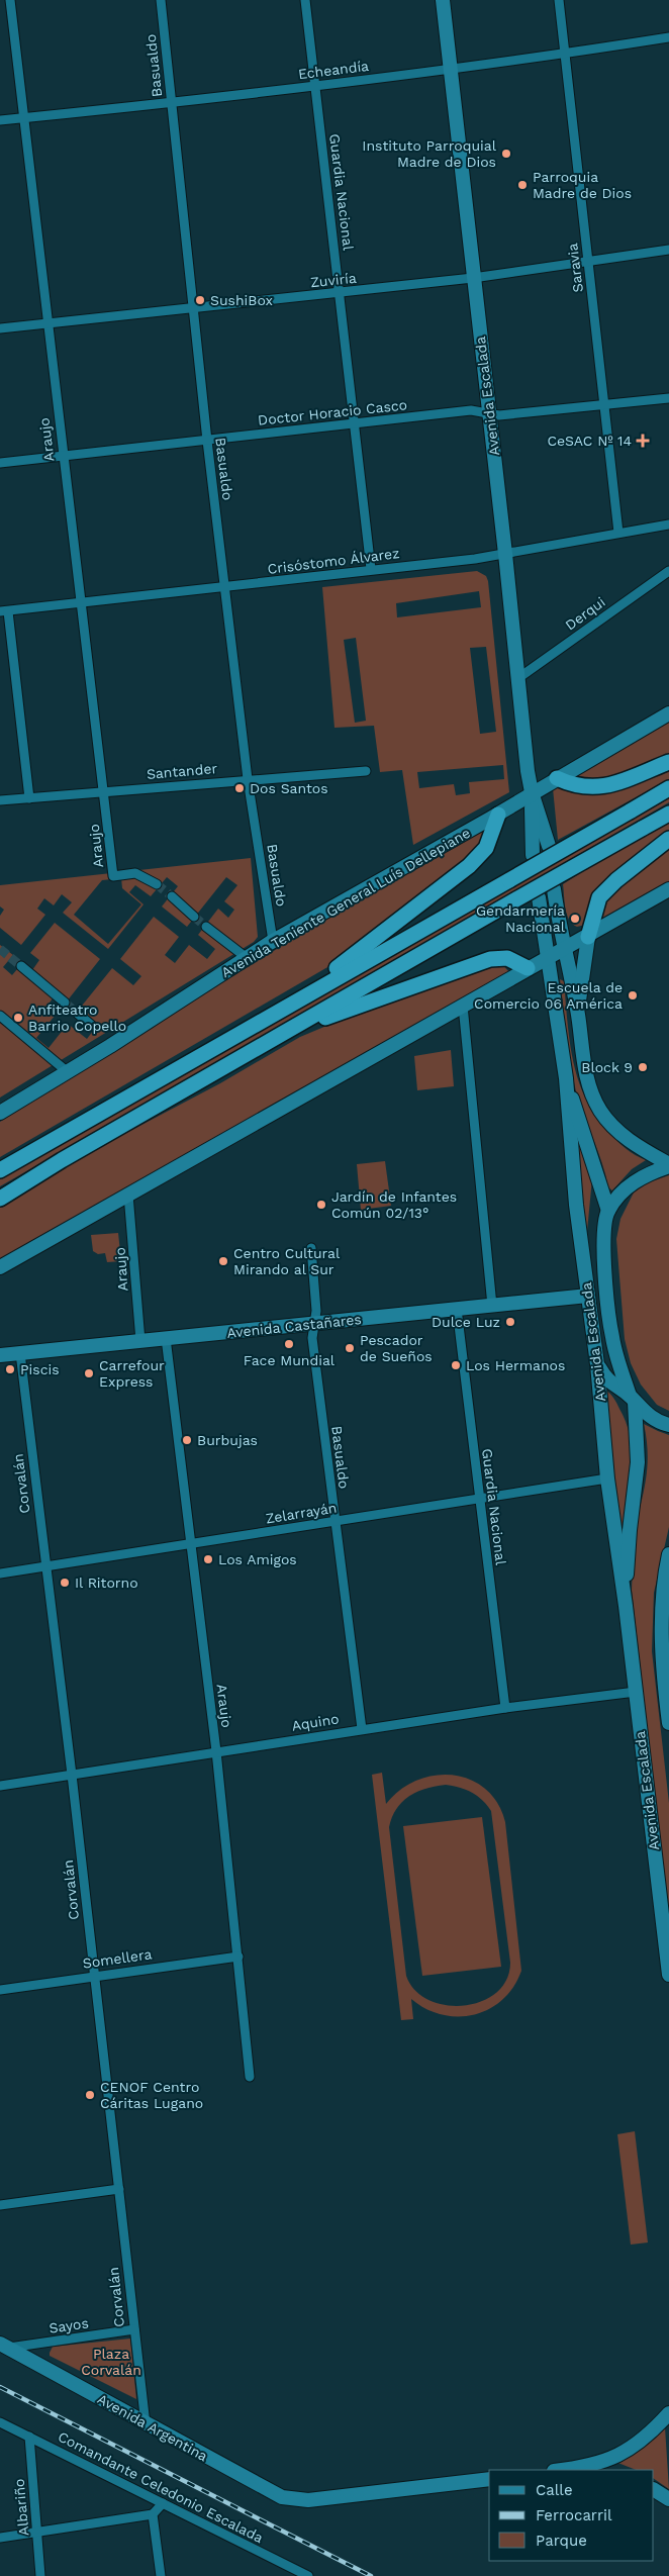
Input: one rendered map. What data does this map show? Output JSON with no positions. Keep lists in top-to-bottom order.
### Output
{
  "streets": {
    "main road": [
      "Avenida Escalada",
      "Avenida Teniente General Luís Dellepiane",
      "Avenida Castañares",
      "Avenida Argentina"
    ],
    "street": [
      "Basualdo",
      "Echeandía",
      "Guardia Nacional",
      "Saravia",
      "Zuviría",
      "Doctor Horacio Casco",
      "Araujo",
      "Crisóstomo Álvarez",
      "Derqui",
      "Santander",
      "Corvalán",
      "Zelarrayán",
      "Aquino",
      "Somellera",
      "Sayos",
      "Comandante Celedonio Escalada",
      "Albariño"
    ]
  },
  "crossings": [
    ["Basualdo", "Echeandía"],
    ["Basualdo", "Zuviría"],
    ["Basualdo", "Doctor Horacio Casco"],
    ["Basualdo", "Crisóstomo Álvarez"],
    ["Basualdo", "Santander"],
    ["Basualdo", "Avenida Teniente General Luís Dellepiane"],
    ["Basualdo", "Avenida Castañares"],
    ["Basualdo", "Zelarrayán"],
    ["Basualdo", "Aquino"],
    ["Echeandía", "Guardia Nacional"],
    ["Echeandía", "Saravia"],
    ["Echeandía", "Avenida Escalada"],
    ["Echeandía", "Araujo"],
    ["Guardia Nacional", "Zuviría"],
    ["Guardia Nacional", "Doctor Horacio Casco"],
    ["Guardia Nacional", "Crisóstomo Álvarez"],
    ["Guardia Nacional", "Avenida Castañares"],
    ["Guardia Nacional", "Zelarrayán"],
    ["Guardia Nacional", "Aquino"],
    ["Saravia", "Zuviría"],
    ["Saravia", "Doctor Horacio Casco"],
    ["Saravia", "Crisóstomo Álvarez"],
    ["Zuviría", "Avenida Escalada"],
    ["Zuviría", "Araujo"],
    ["Avenida Escalada", "Doctor Horacio Casco"],
    ["Avenida Escalada", "Crisóstomo Álvarez"],
    ["Avenida Escalada", "Derqui"],
    ["Avenida Escalada", "Avenida Teniente General Luís Dellepiane"],
    ["Avenida Escalada", "Avenida Castañares"],
    ["Avenida Escalada", "Zelarrayán"],
    ["Avenida Escalada", "Aquino"],
    ["Doctor Horacio Casco", "Araujo"],
    ["Araujo", "Crisóstomo Álvarez"],
    ["Araujo", "Santander"],
    ["Araujo", "Avenida Castañares"],
    ["Araujo", "Zelarrayán"],
    ["Araujo", "Aquino"],
    ["Araujo", "Somellera"],
    ["Avenida Castañares", "Corvalán"],
    ["Corvalán", "Zelarrayán"],
    ["Corvalán", "Aquino"],
    ["Corvalán", "Somellera"],
    ["Corvalán", "Sayos"],
    ["Corvalán", "Avenida Argentina"],
    ["Sayos", "Avenida Argentina"],
    ["Comandante Celedonio Escalada", "Albariño"]
  ],
  "parks": ["Plaza Corvalán"],
  "places": {
    "other": [
      "Instituto Parroquial Madre de Dios",
      "Parroquia Madre de Dios",
      "SushiBox",
      "Dos Santos",
      "Gendarmería Nacional",
      "Escuela de Comercio 06 América",
      "Anfiteatro Barrio Copello",
      "Block 9",
      "Jardín de Infantes Común 02/13°",
      "Centro Cultural Mirando al Sur",
      "Dulce Luz",
      "Face Mundial",
      "Pescador de Sueños",
      "Los Hermanos",
      "Piscis",
      "Carrefour Express",
      "Burbujas",
      "Los Amigos",
      "Il Ritorno",
      "CENOF Centro Cáritas Lugano"
    ],
    "health": ["CeSAC Nº 14"]
  },
  "legend": ["Calle", "Ferrocarril", "Parque"]
}
